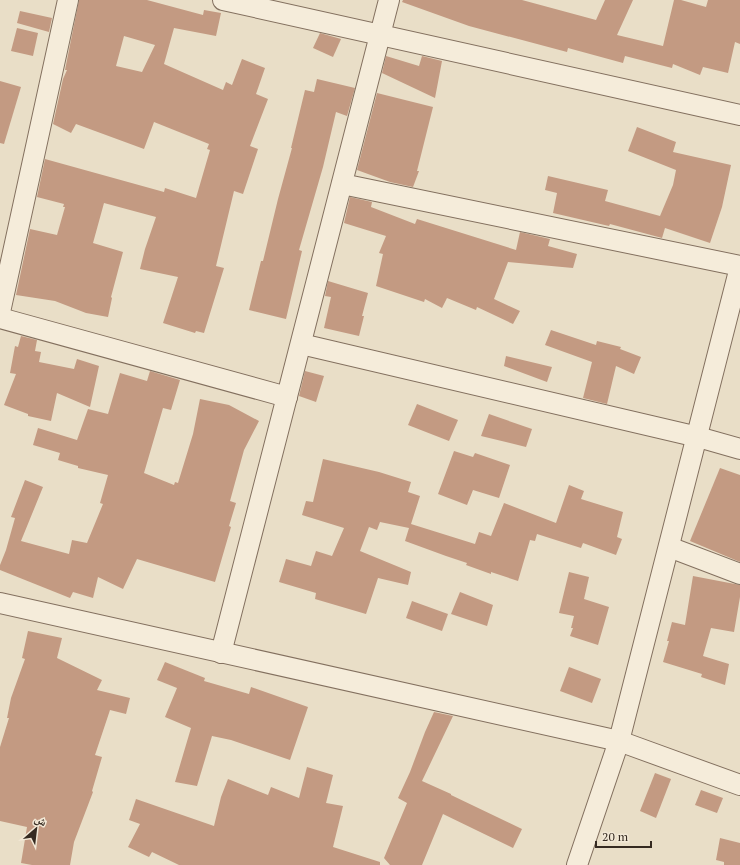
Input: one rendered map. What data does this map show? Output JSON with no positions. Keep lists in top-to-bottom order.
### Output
{
  "scale_bar": "20 m",
  "north": "top right"
}
